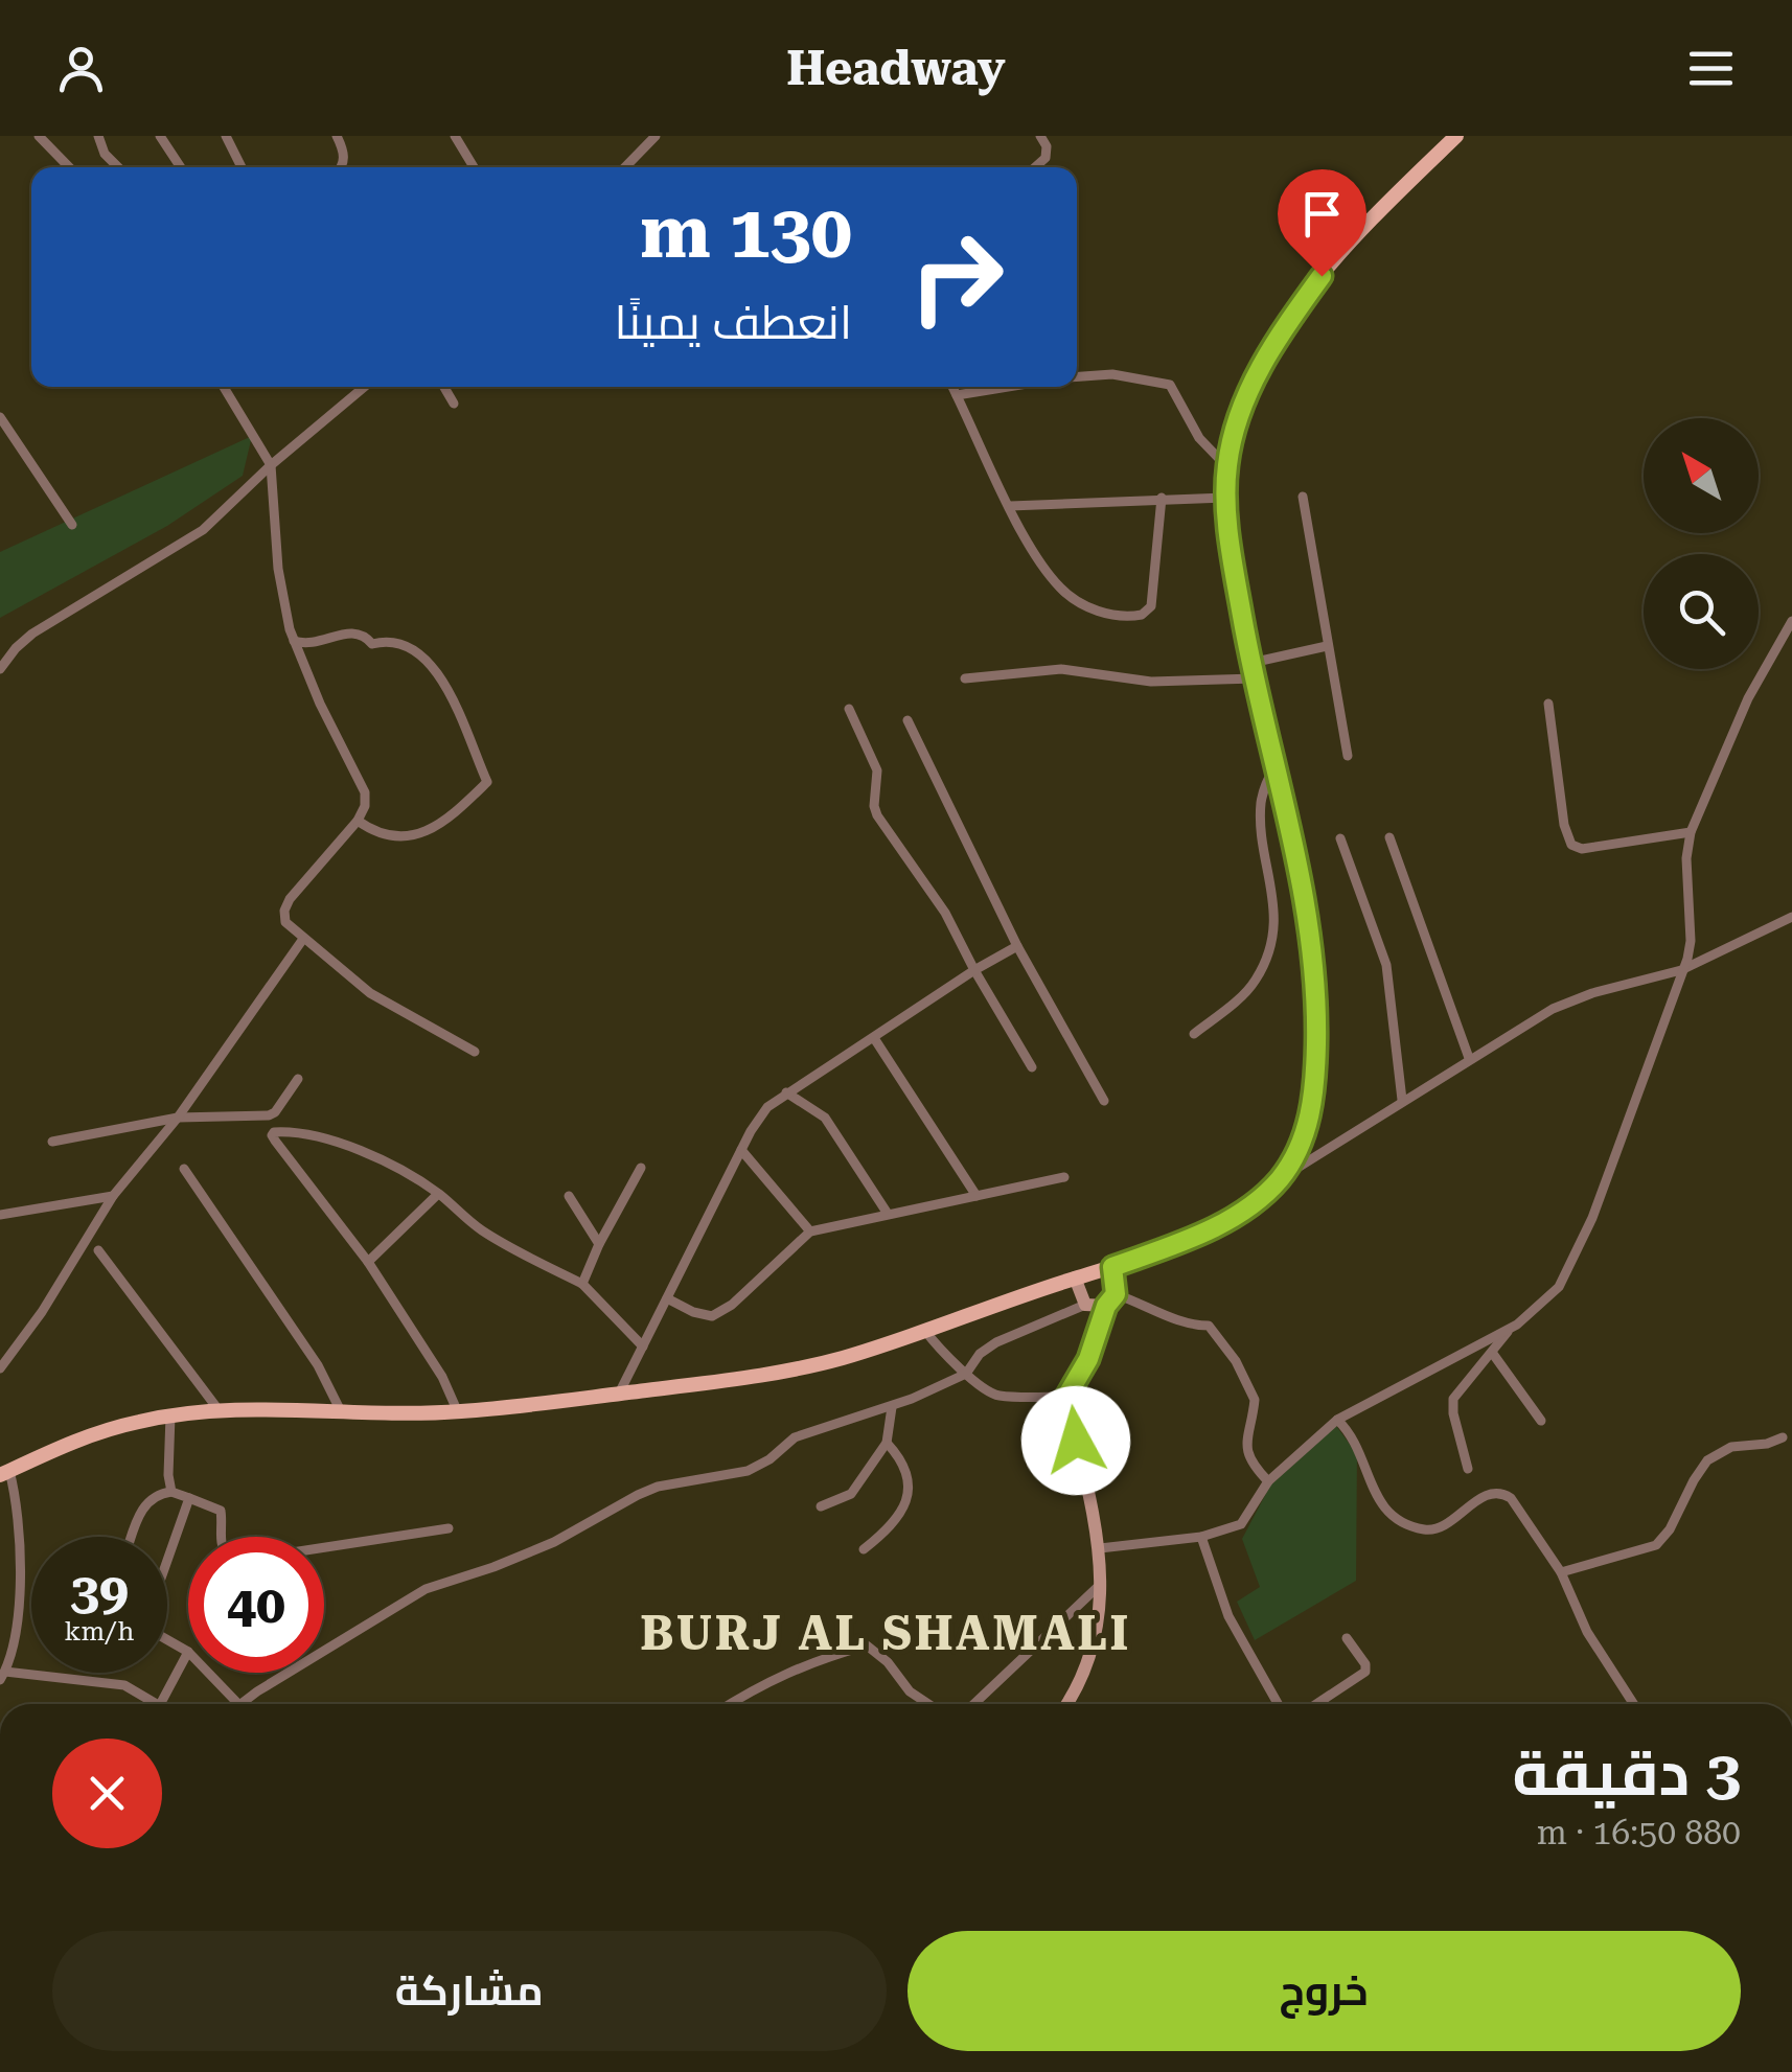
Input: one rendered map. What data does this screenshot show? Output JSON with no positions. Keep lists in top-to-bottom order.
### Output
{
  "districts": ["BURJ AL SHAMALI"],
  "north": "top left",
  "page": {
    "header": "Headway",
    "turn": ["130 m", "انعطف يمينًا"],
    "speed": "39 km/h",
    "limit": "40",
    "heading": ["3 دقيقة", "880 m · 16:50"],
    "buttons": ["خروج", "مشاركة"]
  }
}
